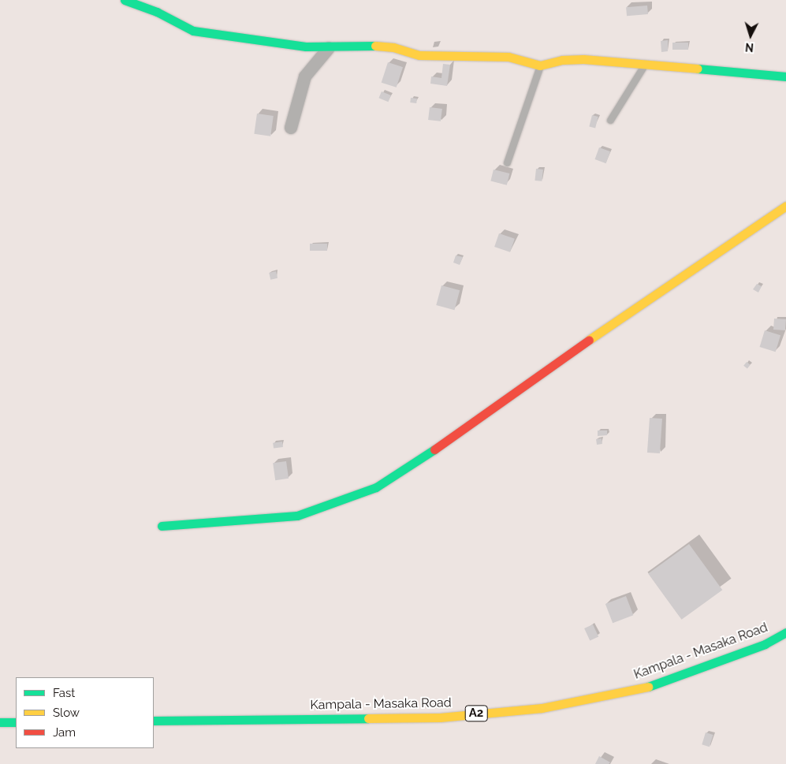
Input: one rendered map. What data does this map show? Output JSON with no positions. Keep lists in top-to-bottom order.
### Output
{
  "streets": {
    "street": ["Kampala - Masaka Road", "A2"]
  },
  "legend": ["Fast", "Slow", "Jam"],
  "north": "bottom"
}
